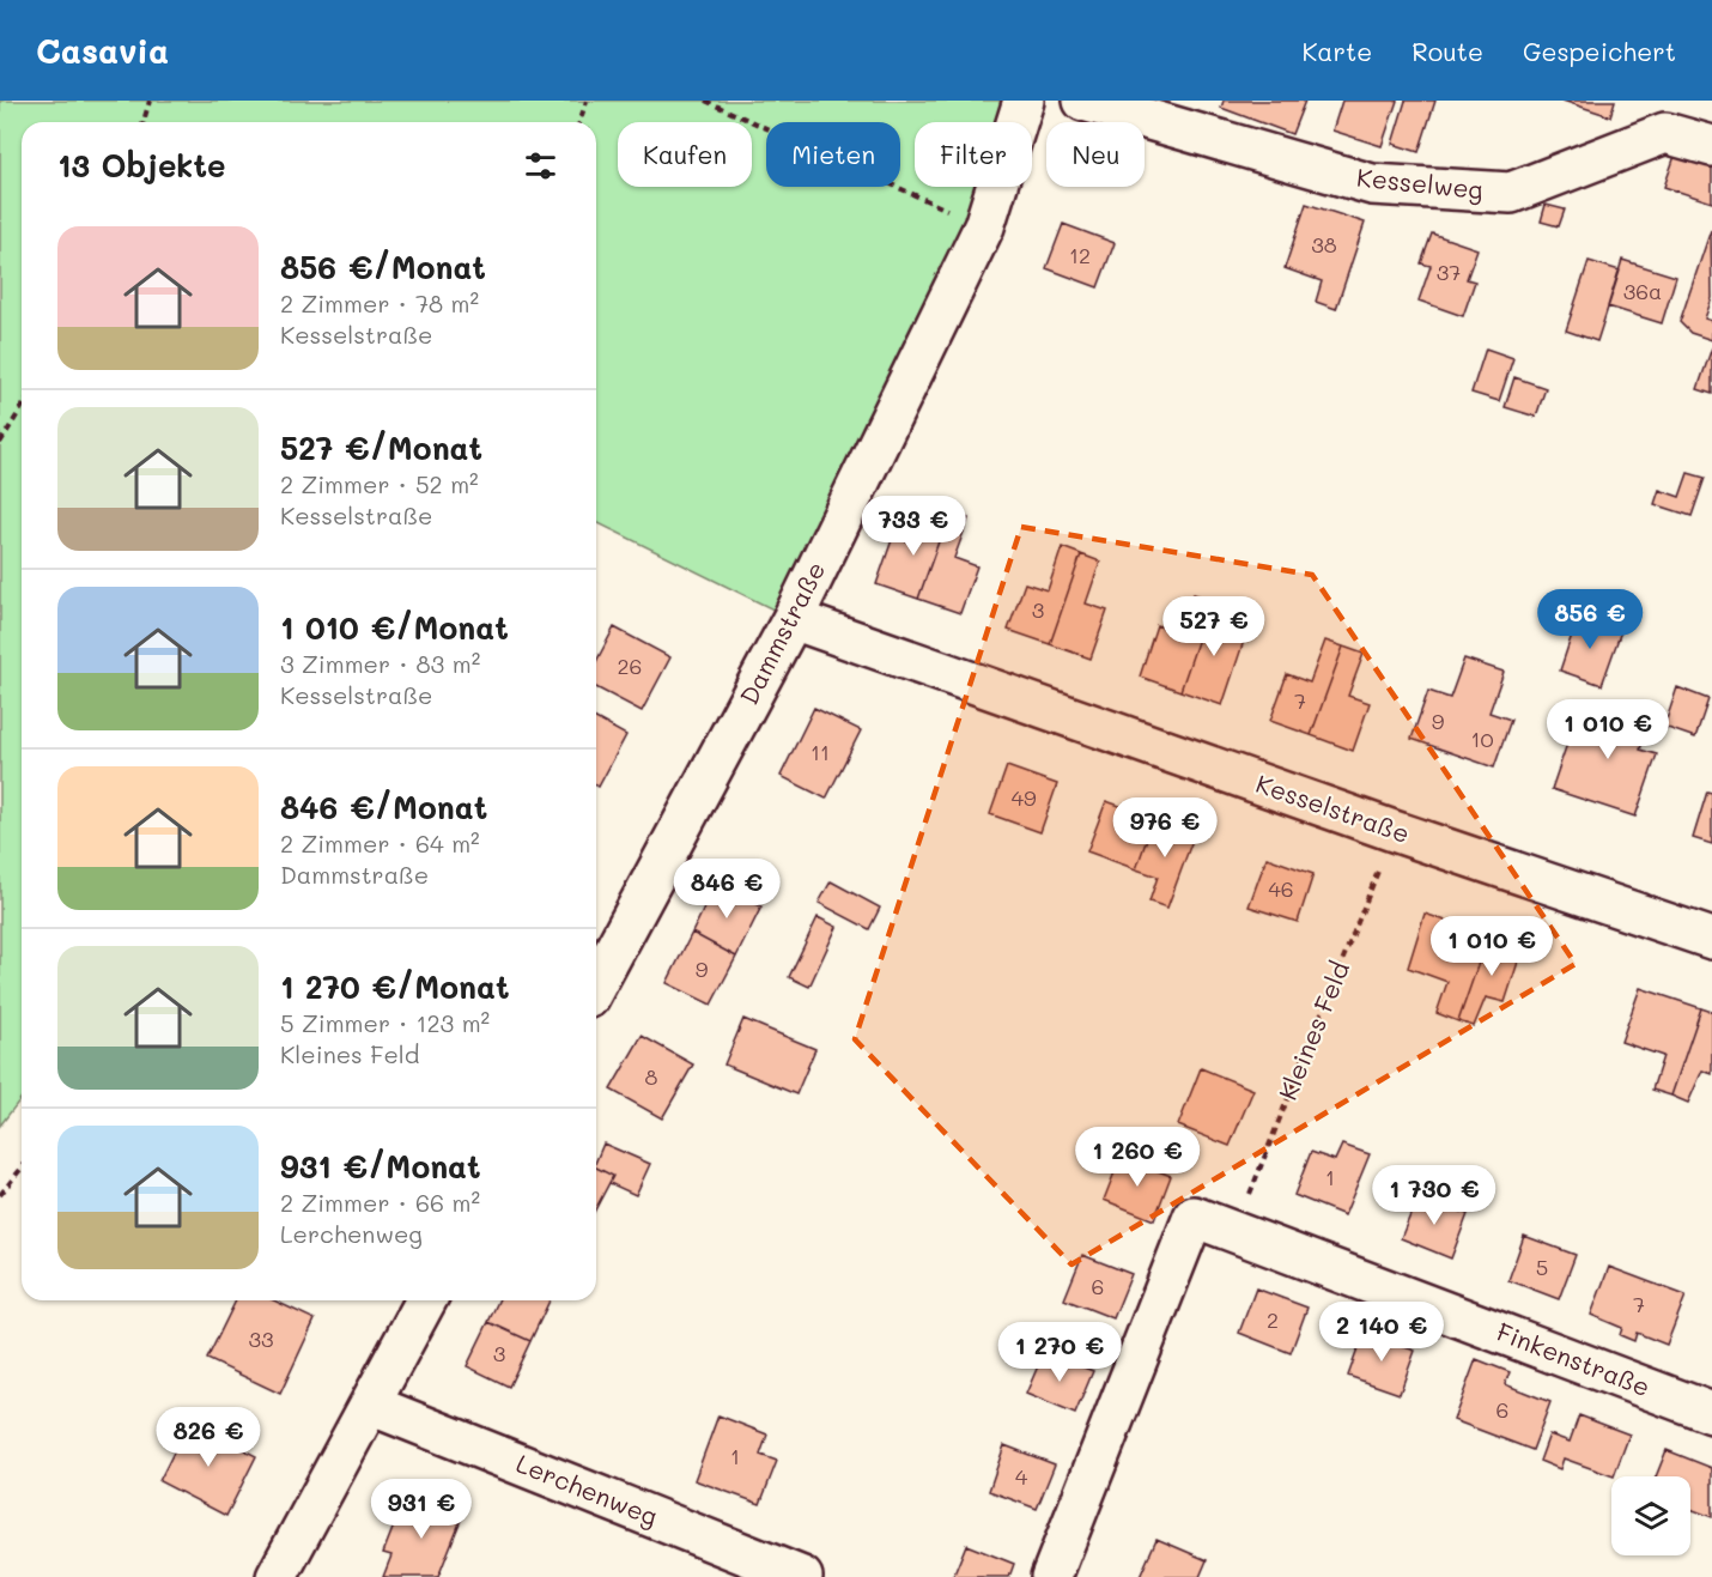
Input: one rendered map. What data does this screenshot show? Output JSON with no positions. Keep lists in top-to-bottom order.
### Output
{
  "streets": {
    "street": [
      "Kesselweg",
      "Dammstraße",
      "Kesselstraße",
      "Finkenstraße",
      "Lerchenweg"
    ],
    "path": ["Kleines Feld"]
  },
  "crossings": [
    ["Dammstraße", "Kesselstraße"],
    ["Kesselstraße", "Kleines Feld"],
    ["Kleines Feld", "Finkenstraße"]
  ],
  "house_numbers": [
    "38",
    "12",
    "37",
    "36a",
    "3",
    "26",
    "7",
    "9",
    "10",
    "11",
    "49",
    "46",
    "9",
    "8",
    "1",
    "5",
    "6",
    "7",
    "2",
    "33",
    "3",
    "6",
    "1",
    "4"
  ],
  "page": {
    "header": "Casavia",
    "nav": ["Karte", "Route", "Gespeichert"],
    "chip": [
      "Kaufen",
      "Mieten",
      "Filter",
      "Neu"
    ],
    "heading": "13 Objekte",
    "list": [
      {
        "name": "856 €/Monat",
        "note": "2 Zimmer · 78 m² · Kesselstraße"
      },
      {
        "name": "527 €/Monat",
        "note": "2 Zimmer · 52 m² · Kesselstraße"
      },
      {
        "name": "1 010 €/Monat",
        "note": "3 Zimmer · 83 m² · Kesselstraße"
      },
      {
        "name": "846 €/Monat",
        "note": "2 Zimmer · 64 m² · Dammstraße"
      },
      {
        "name": "1 270 €/Monat",
        "note": "5 Zimmer · 123 m² · Kleines Feld"
      },
      {
        "name": "931 €/Monat",
        "note": "2 Zimmer · 66 m² · Lerchenweg"
      }
    ],
    "price": [
      "733 €",
      "856 €",
      "527 €",
      "1 010 €",
      "976 €",
      "846 €",
      "1 010 €",
      "1 260 €",
      "1 730 €",
      "2 140 €",
      "1 270 €",
      "826 €",
      "931 €"
    ]
  }
}
